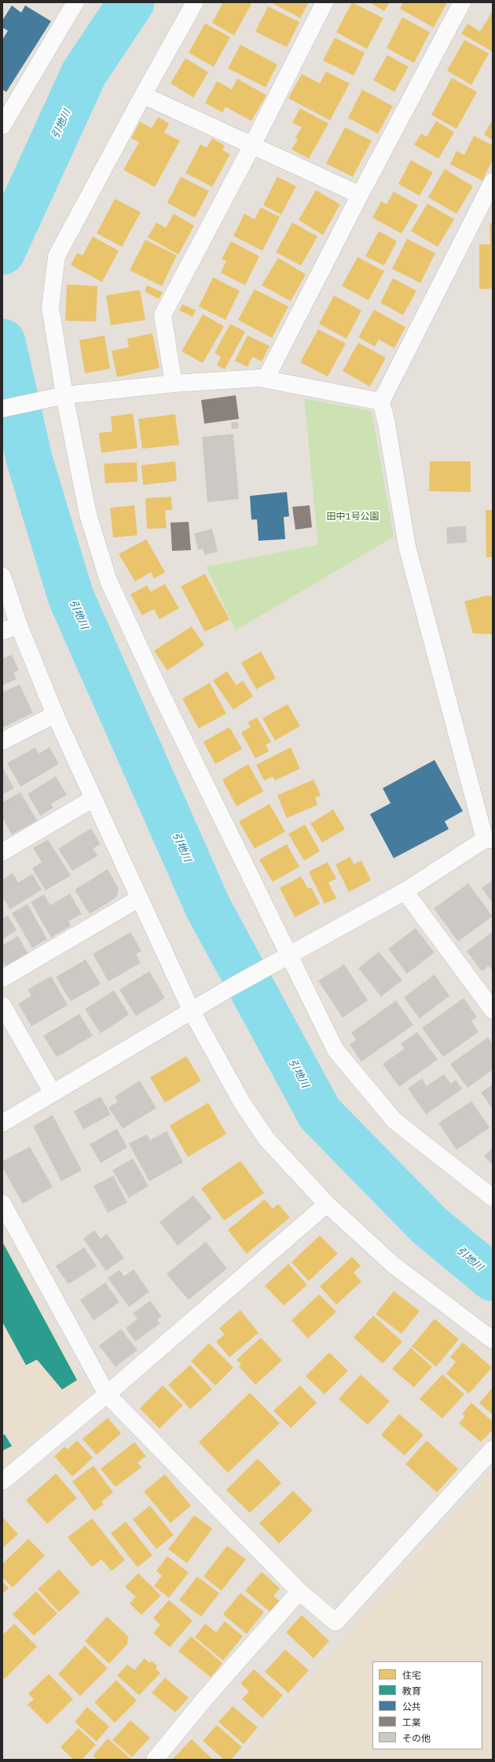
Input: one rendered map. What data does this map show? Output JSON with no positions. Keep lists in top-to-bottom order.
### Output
{
  "water": ["引地川"],
  "parks": ["田中1号公園"],
  "legend": [
    "住宅",
    "教育",
    "公共",
    "工業",
    "その他"
  ]
}
